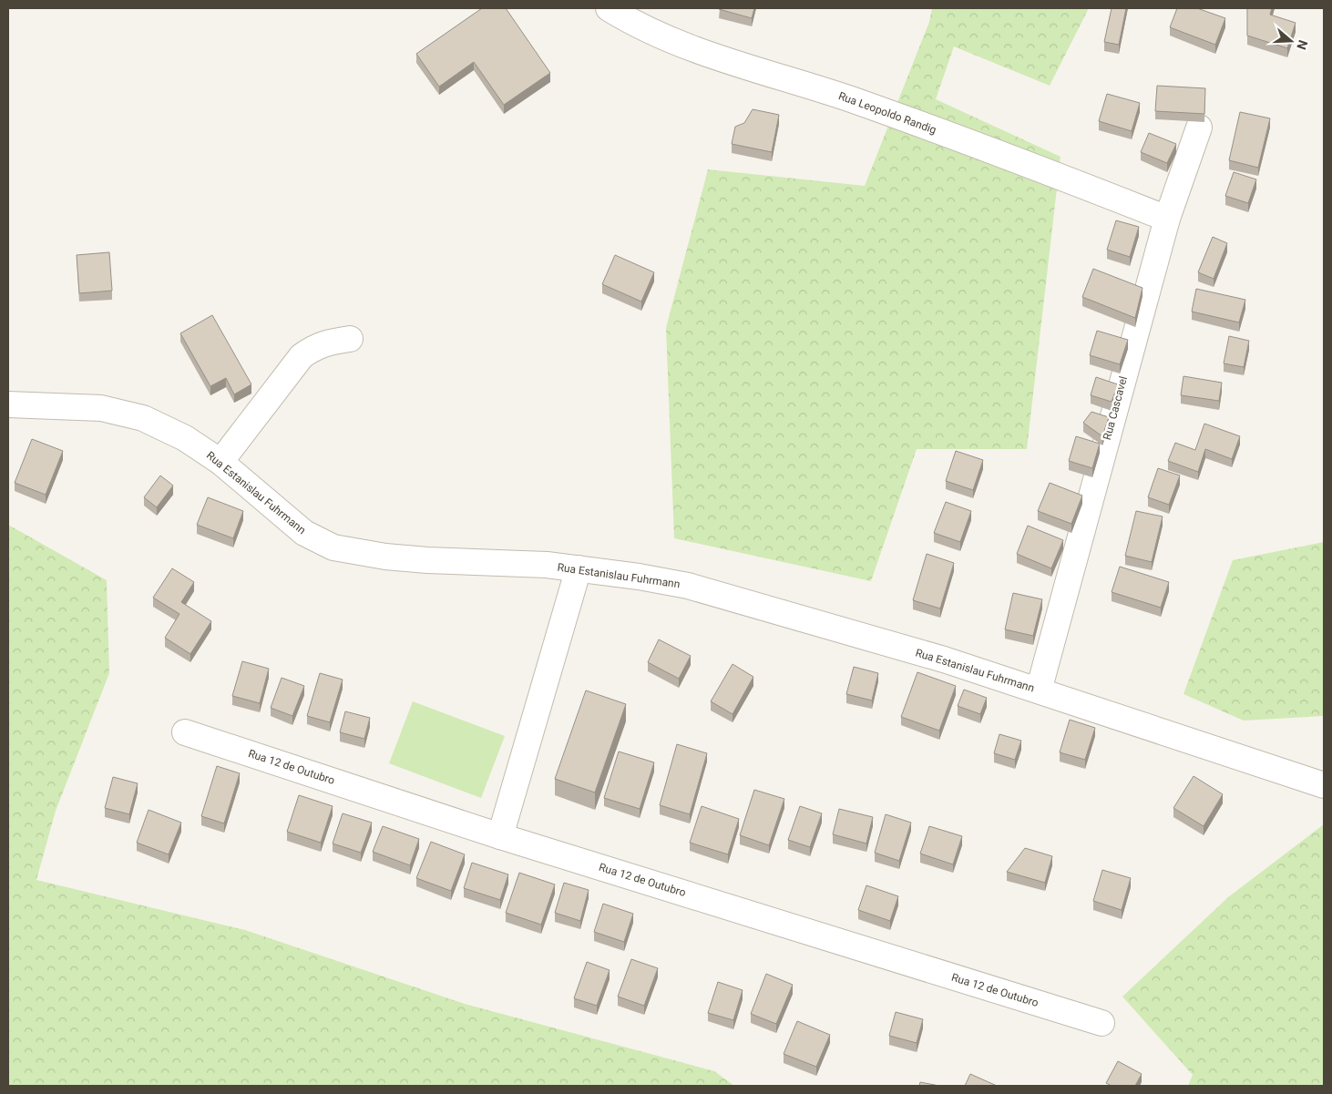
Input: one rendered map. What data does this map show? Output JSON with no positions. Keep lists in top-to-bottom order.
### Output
{
  "streets": {
    "street": [
      "Rua Leopoldo Randig",
      "Rua Cascavel",
      "Rua Estanislau Fuhrmann",
      "Rua 12 de Outubro"
    ]
  },
  "crossings": [
    ["Rua Leopoldo Randig", "Rua Cascavel"],
    ["Rua Cascavel", "Rua Estanislau Fuhrmann"]
  ],
  "north": "right"
}
